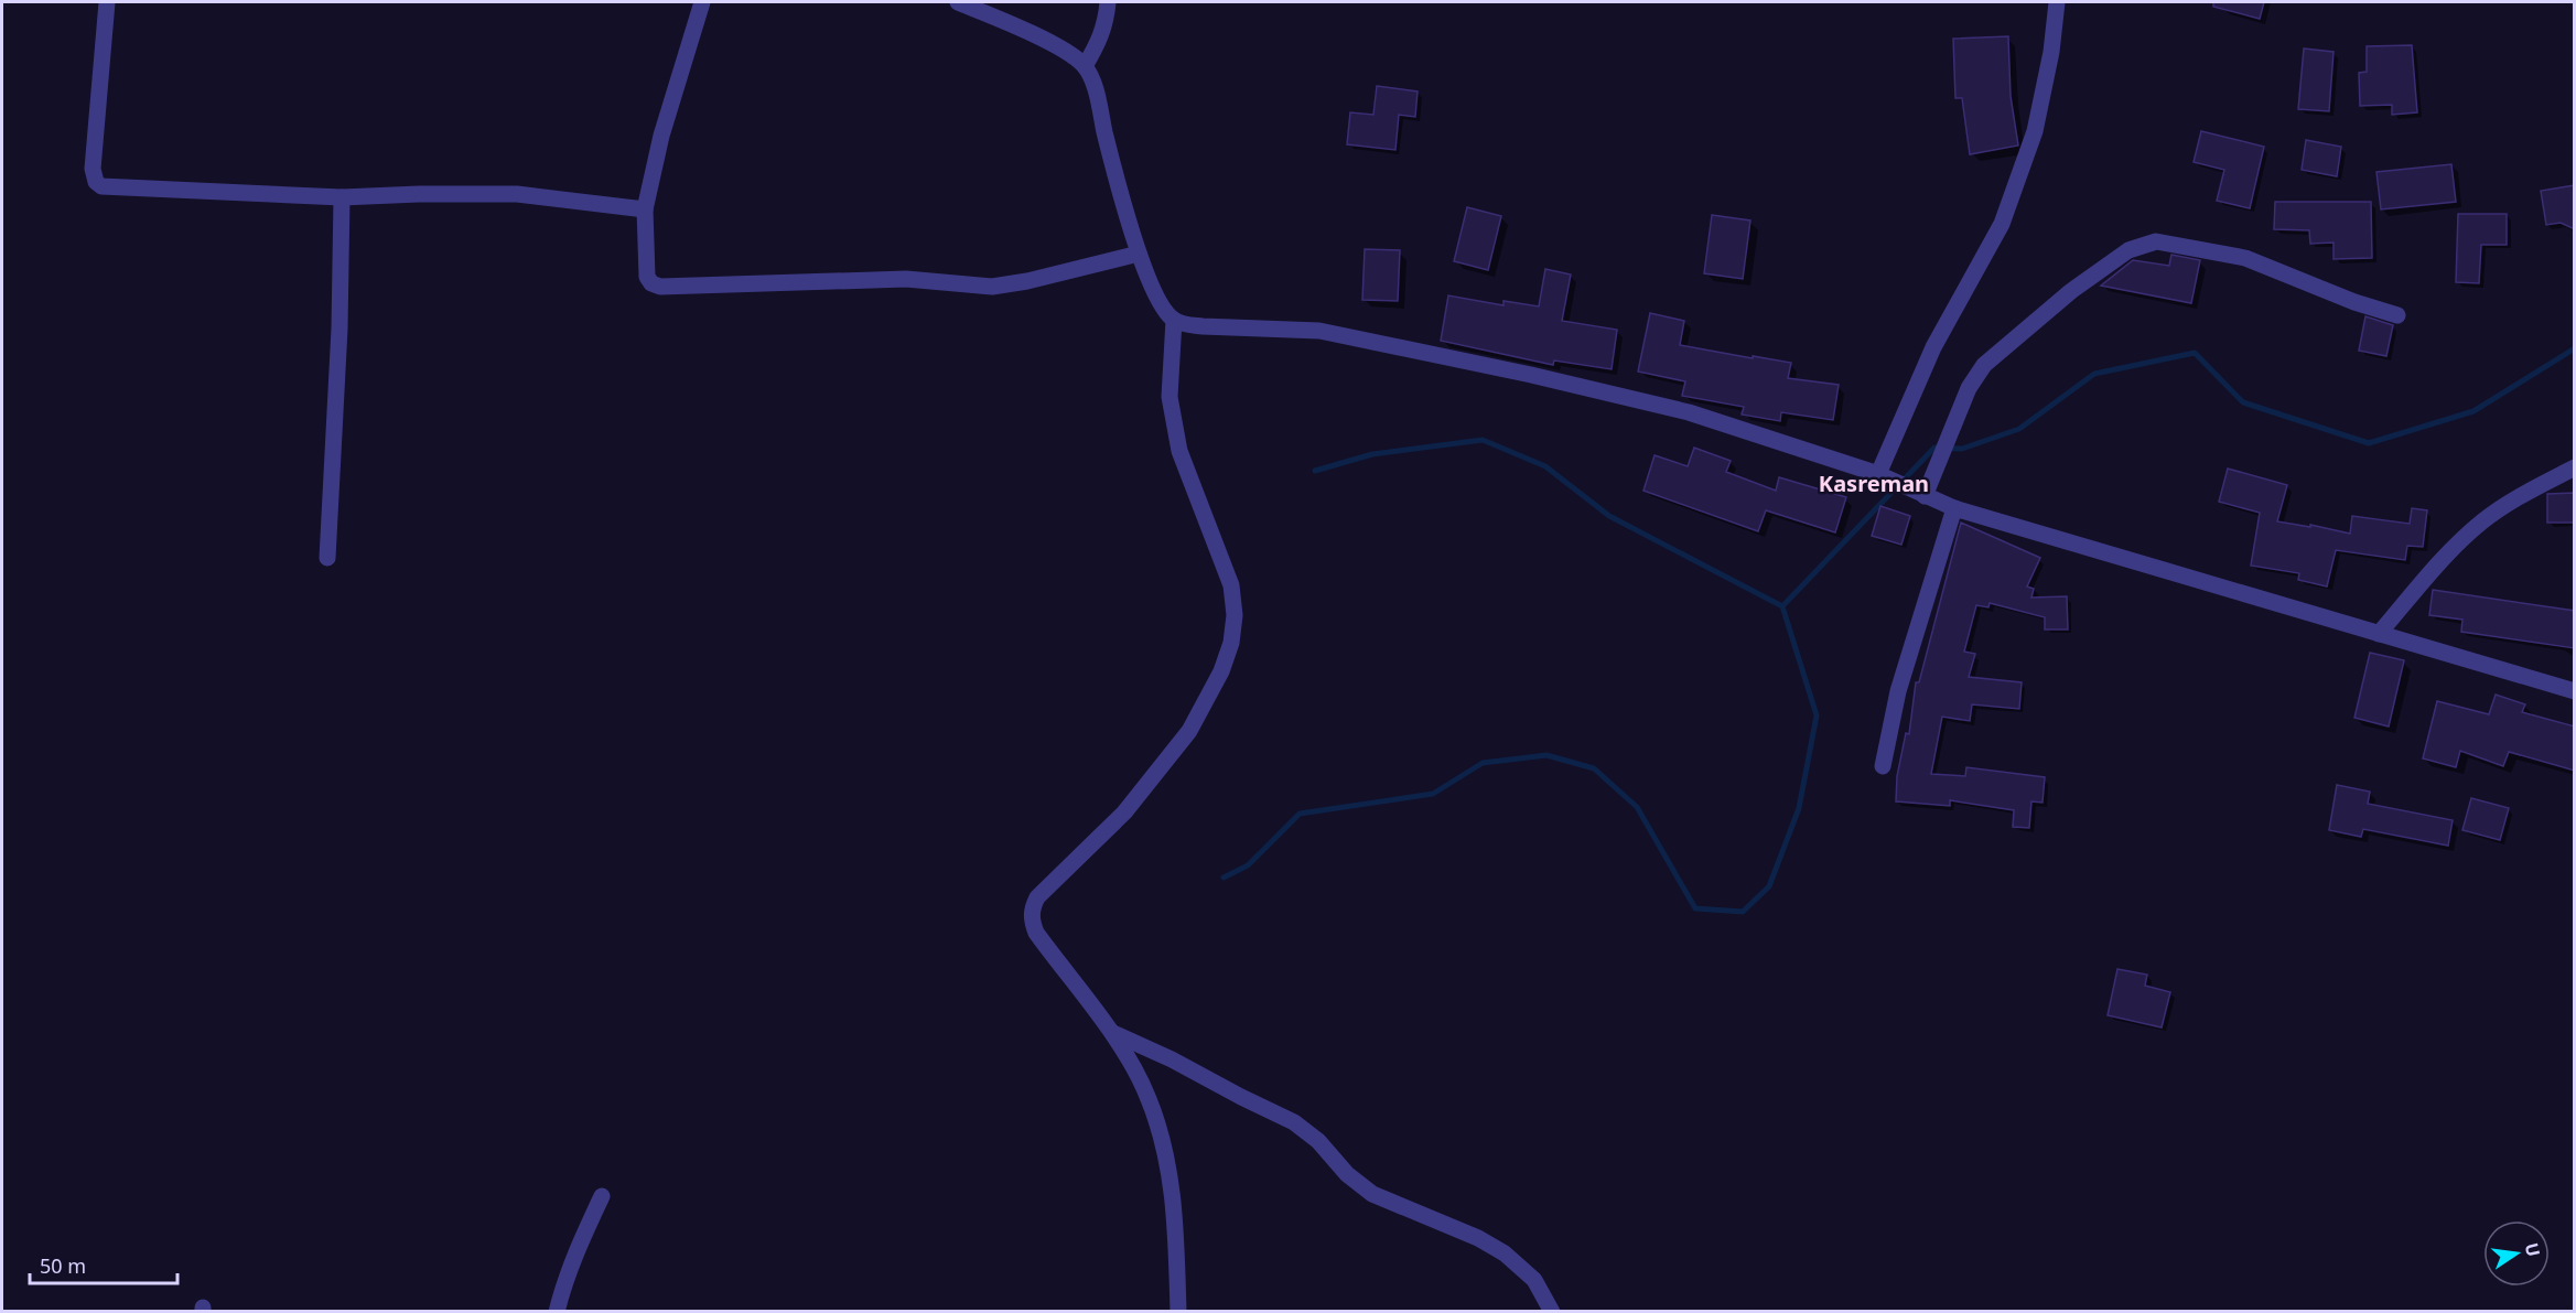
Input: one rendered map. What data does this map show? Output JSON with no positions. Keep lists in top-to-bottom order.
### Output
{
  "districts": ["Kasreman"],
  "scale_bar": "50 m",
  "north": "right"
}
